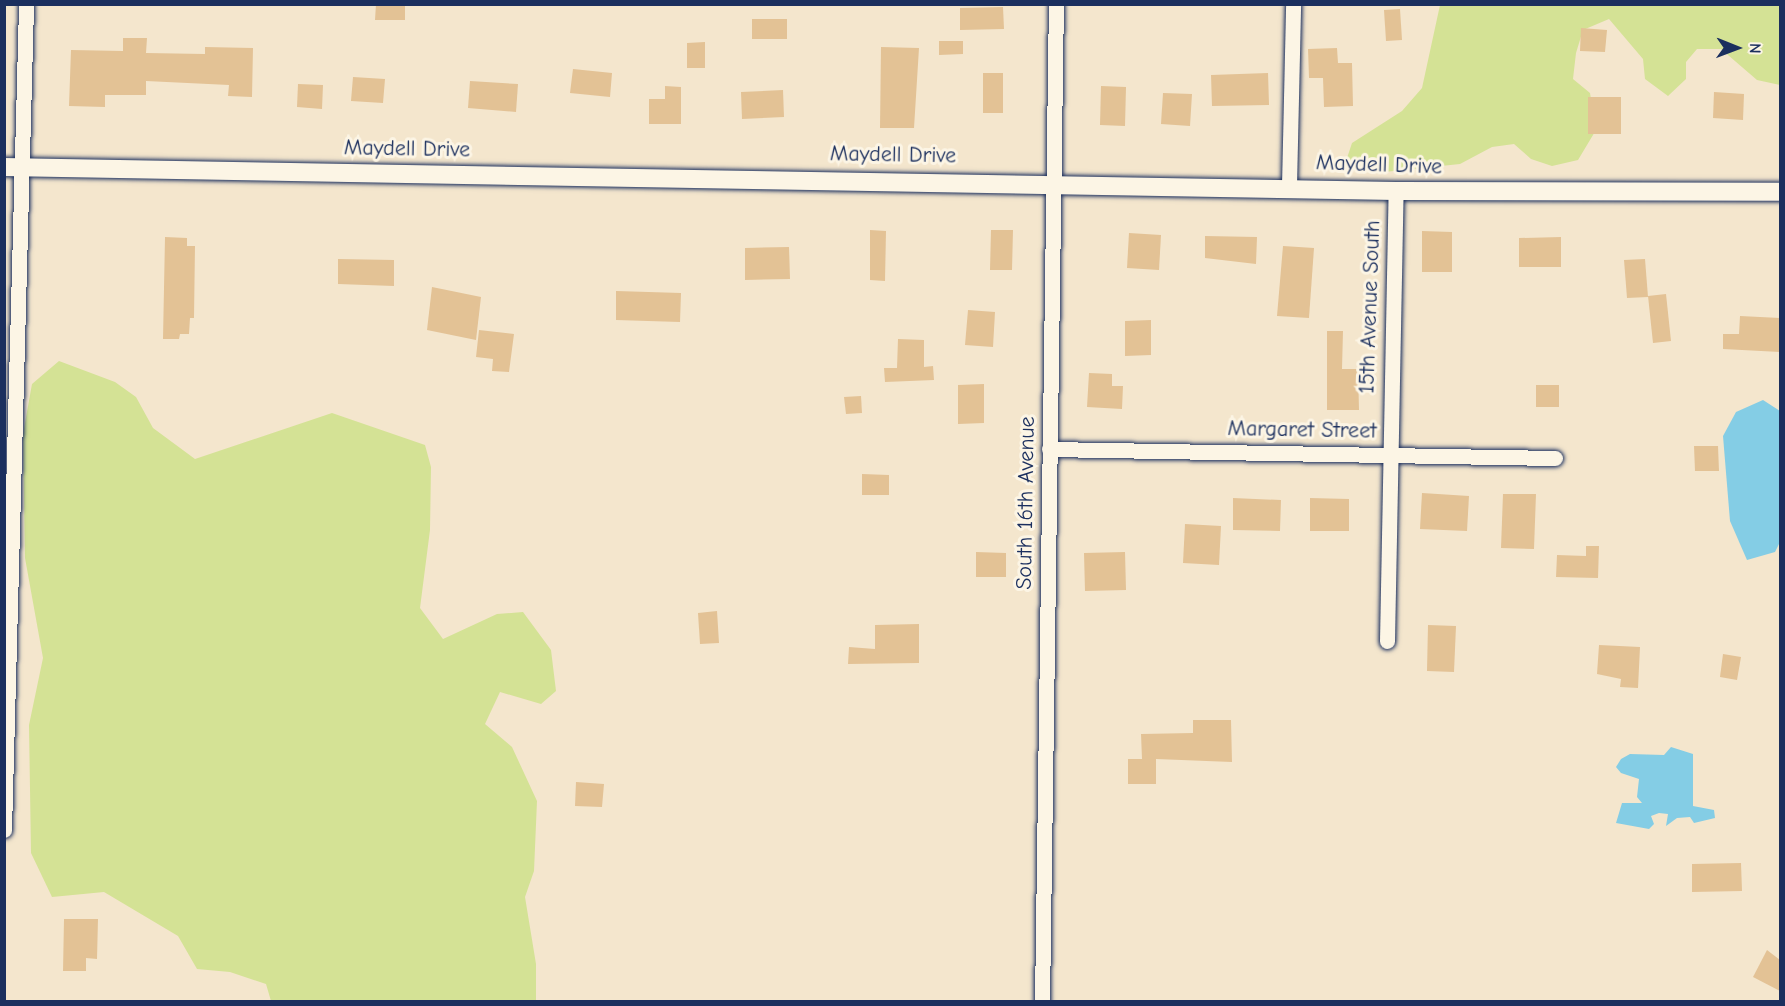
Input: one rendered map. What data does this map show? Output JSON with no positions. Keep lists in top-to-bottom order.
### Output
{
  "streets": {
    "street": [
      "Maydell Drive",
      "15th Avenue South",
      "Margaret Street",
      "South 16th Avenue"
    ]
  },
  "crossings": [
    ["Maydell Drive", "15th Avenue South"],
    ["Maydell Drive", "South 16th Avenue"],
    ["15th Avenue South", "Margaret Street"],
    ["Margaret Street", "South 16th Avenue"]
  ],
  "north": "right"
}
